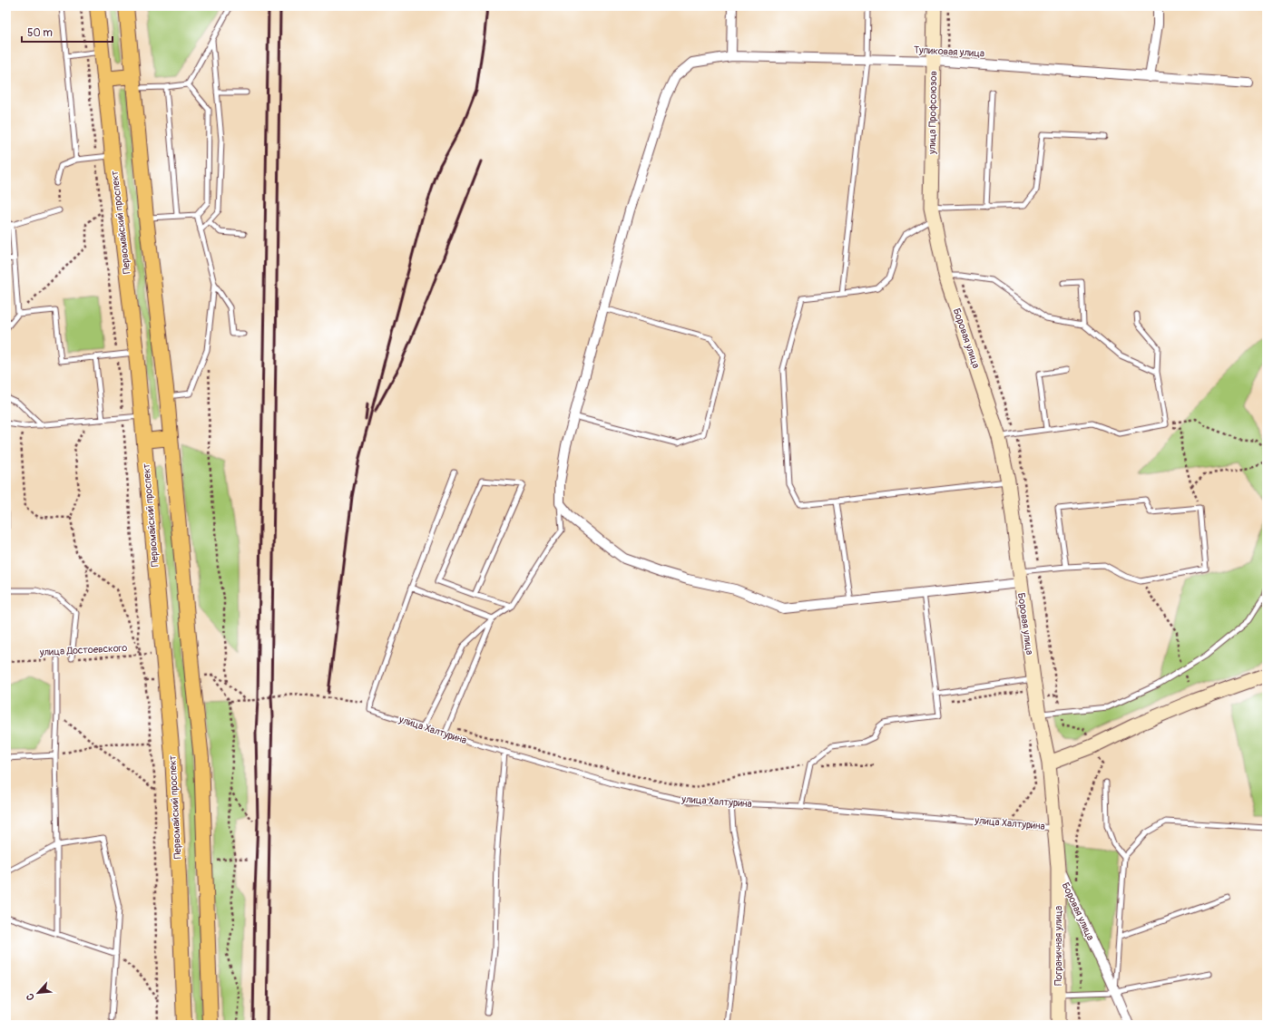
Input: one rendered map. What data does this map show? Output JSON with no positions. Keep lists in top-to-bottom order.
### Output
{
  "streets": {
    "main road": [
      "улица Профсоюзов",
      "Первомайский проспект",
      "Боровая улица",
      "Пограничная улица"
    ],
    "street": ["Тупиковая улица"],
    "lane": ["улица Халтурина"],
    "path": ["улица Достоевского"]
  },
  "crossings": [
    ["Тупиковая улица", "улица Профсоюзов"],
    ["улица Профсоюзов", "Боровая улица"],
    ["Первомайский проспект", "улица Достоевского"],
    ["Боровая улица", "улица Халтурина"],
    ["Боровая улица", "Пограничная улица"]
  ],
  "scale_bar": "50 m",
  "north": "bottom left"
}
